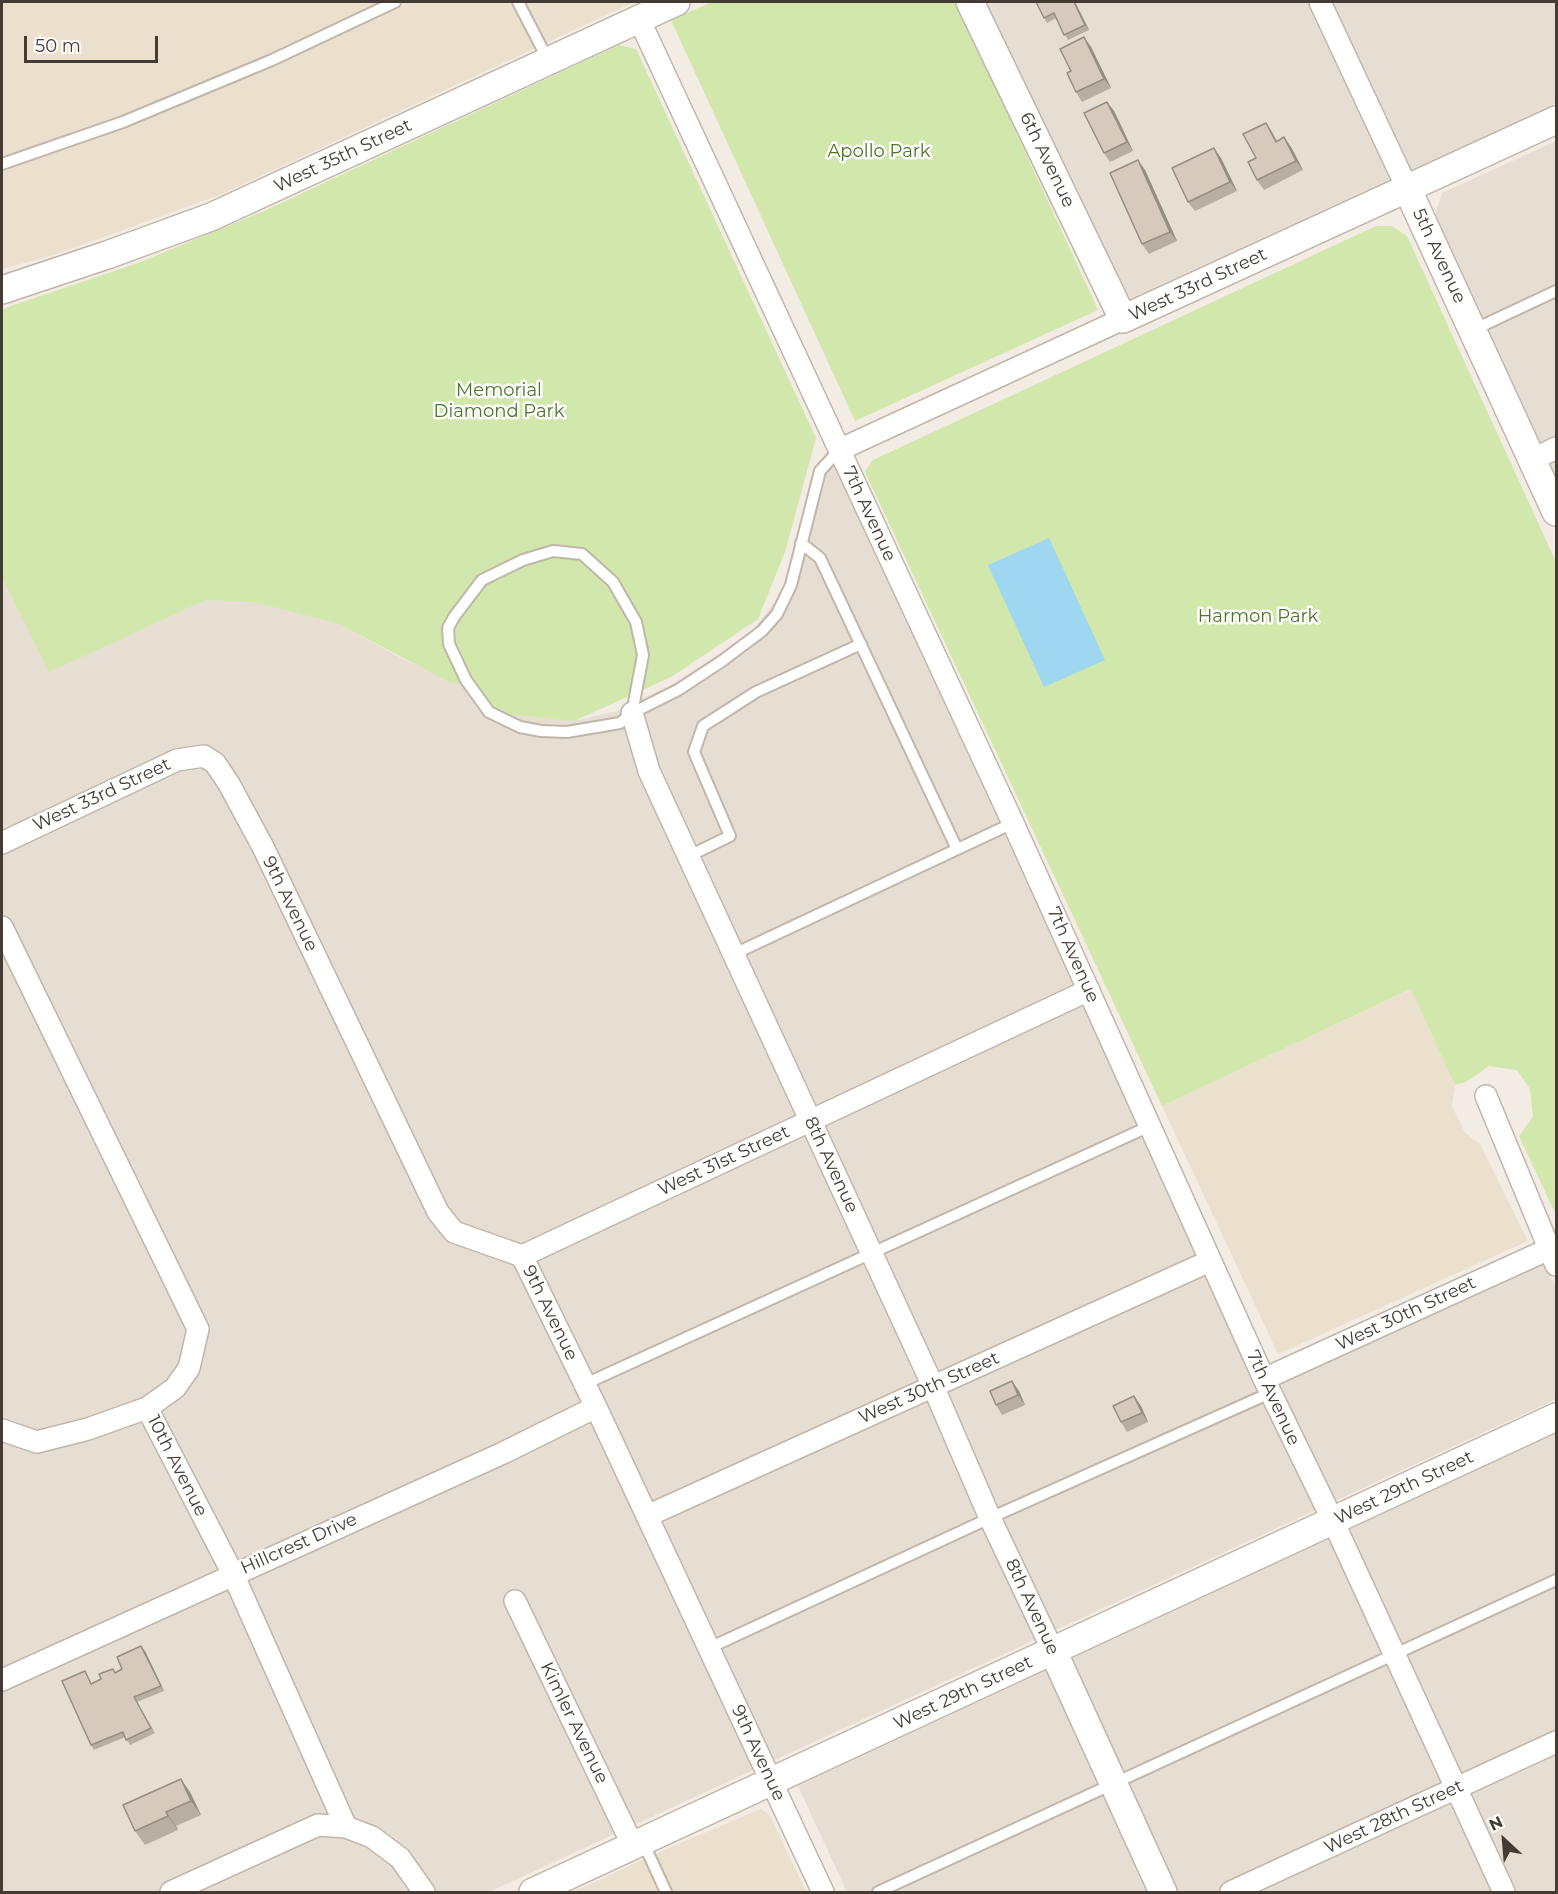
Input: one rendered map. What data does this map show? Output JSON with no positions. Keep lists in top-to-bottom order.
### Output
{
  "streets": {
    "street": [
      "West 35th Street",
      "6th Avenue",
      "5th Avenue",
      "West 33rd Street",
      "7th Avenue",
      "9th Avenue",
      "West 31st Street",
      "8th Avenue",
      "West 30th Street",
      "10th Avenue",
      "West 29th Street",
      "Hillcrest Drive",
      "Kimler Avenue",
      "West 28th Street"
    ]
  },
  "crossings": [
    ["West 35th Street", "7th Avenue"],
    ["6th Avenue", "West 33rd Street"],
    ["5th Avenue", "West 33rd Street"],
    ["West 33rd Street", "7th Avenue"],
    ["West 33rd Street", "9th Avenue"],
    ["7th Avenue", "West 31st Street"],
    ["7th Avenue", "West 30th Street"],
    ["7th Avenue", "West 29th Street"],
    ["7th Avenue", "West 28th Street"],
    ["9th Avenue", "West 31st Street"],
    ["9th Avenue", "West 30th Street"],
    ["9th Avenue", "West 29th Street"],
    ["9th Avenue", "Hillcrest Drive"],
    ["West 31st Street", "8th Avenue"],
    ["8th Avenue", "West 30th Street"],
    ["8th Avenue", "West 29th Street"],
    ["10th Avenue", "Hillcrest Drive"],
    ["West 29th Street", "Kimler Avenue"]
  ],
  "parks": ["Apollo Park", "Memorial Diamond Park", "Harmon Park"],
  "scale_bar": "50 m",
  "north": "top left"
}
